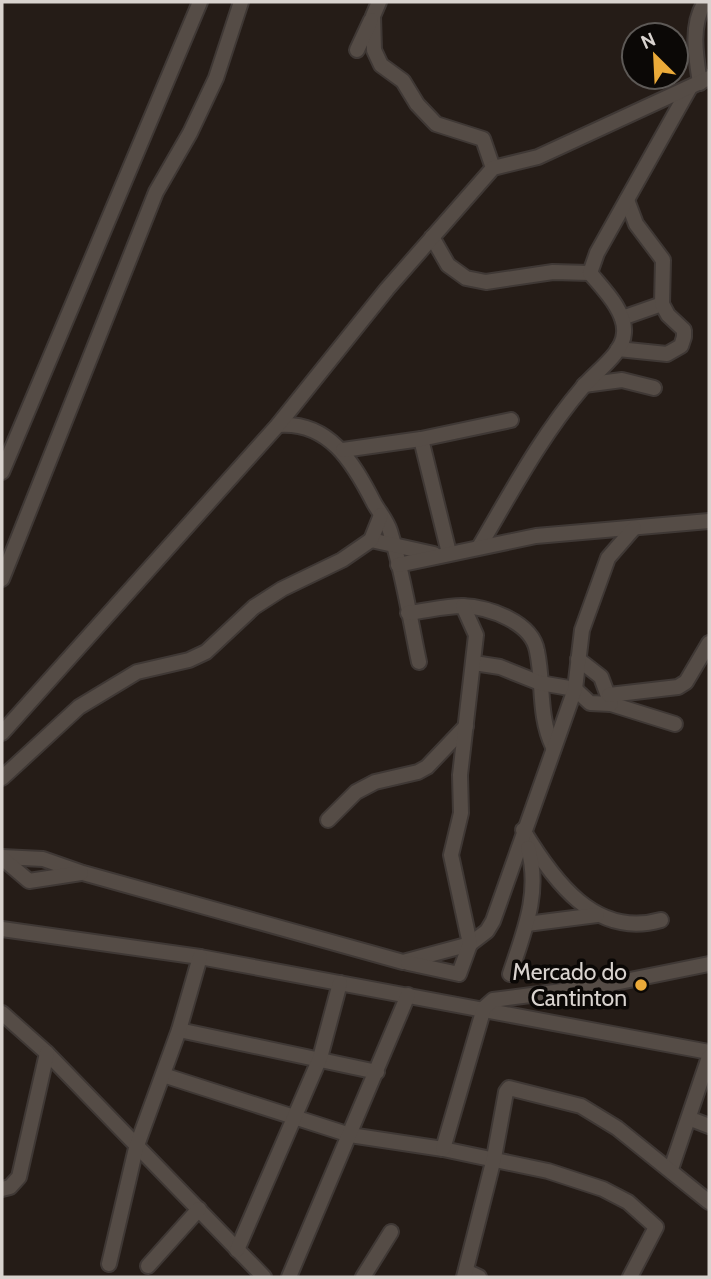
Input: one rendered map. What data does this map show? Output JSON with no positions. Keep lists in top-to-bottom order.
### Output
{
  "places": ["Mercado do Cantinton"],
  "north": "top left"
}
